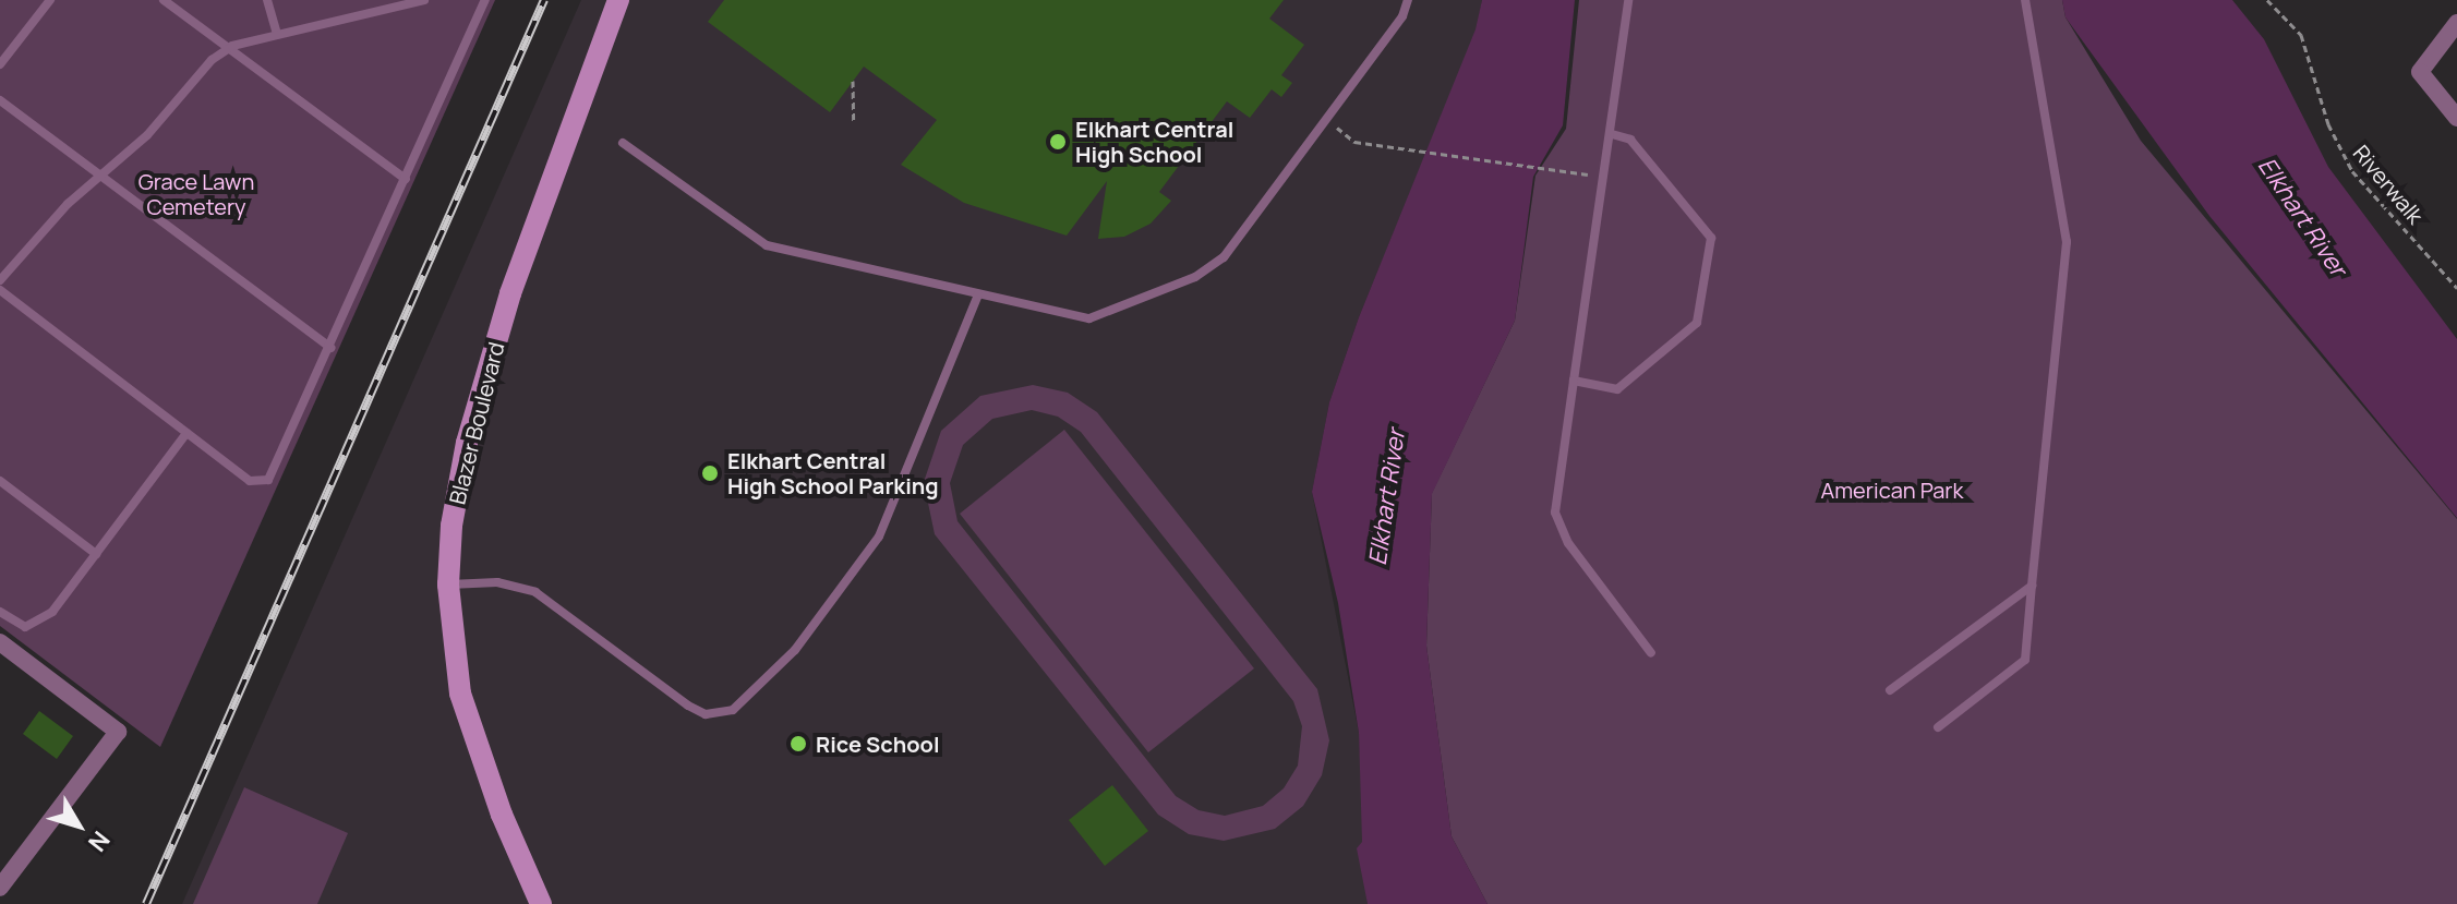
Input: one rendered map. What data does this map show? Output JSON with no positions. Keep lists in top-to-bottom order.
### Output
{
  "streets": {
    "main road": ["Blazer Boulevard"],
    "path": ["Riverwalk"]
  },
  "water": ["Elkhart River"],
  "parks": ["Grace Lawn Cemetery", "American Park"],
  "places": ["Elkhart Central High School", "Elkhart Central High School Parking", "Rice School"],
  "north": "bottom right"
}
